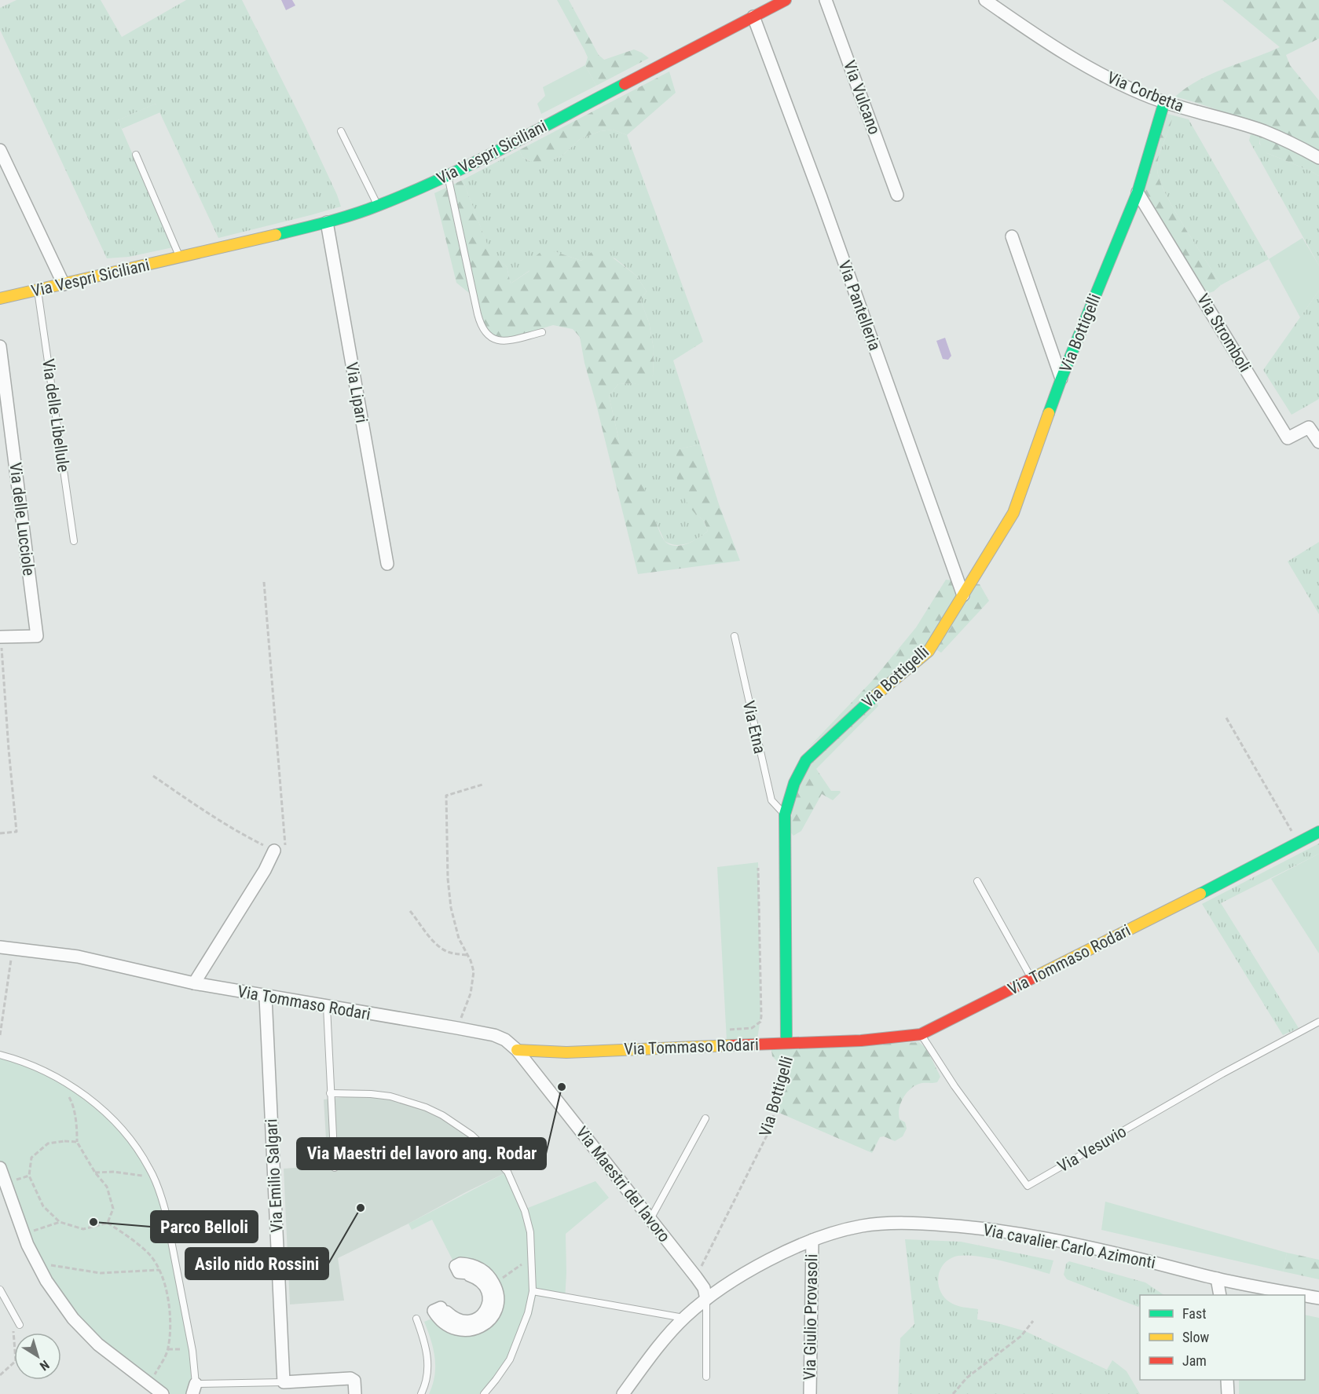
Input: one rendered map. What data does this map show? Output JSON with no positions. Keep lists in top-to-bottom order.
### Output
{
  "streets": {
    "street": [
      "Via Corbetta",
      "Via Vulcano",
      "Via Vespri Siciliani",
      "Via Pantelleria",
      "Via Bottigelli",
      "Via Stromboli",
      "Via Lipari",
      "Via delle Lucciole",
      "Via Tommaso Rodari",
      "Via Emilio Salgari",
      "Via Maestri del lavoro",
      "Via cavalier Carlo Azimonti",
      "Via Giulio Provasoli"
    ],
    "lane": ["Via delle Libellule", "Via Etna", "Via Vesuvio"]
  },
  "crossings": [
    ["Via Corbetta", "Via Bottigelli"],
    ["Via Vespri Siciliani", "Via Pantelleria"],
    ["Via Vespri Siciliani", "Via Lipari"],
    ["Via Vespri Siciliani", "Via delle Libellule"],
    ["Via Pantelleria", "Via Bottigelli"],
    ["Via Bottigelli", "Via Stromboli"],
    ["Via Bottigelli", "Via Etna"],
    ["Via Bottigelli", "Via Tommaso Rodari"],
    ["Via Tommaso Rodari", "Via Vesuvio"],
    ["Via Tommaso Rodari", "Via Emilio Salgari"],
    ["Via Tommaso Rodari", "Via Maestri del lavoro"],
    ["Via Maestri del lavoro", "Via cavalier Carlo Azimonti"],
    ["Via cavalier Carlo Azimonti", "Via Giulio Provasoli"]
  ],
  "places": ["Via Maestri del lavoro ang. Rodar", "Asilo nido Rossini", "Parco Belloli"],
  "legend": ["Fast", "Slow", "Jam"],
  "north": "bottom right"
}
